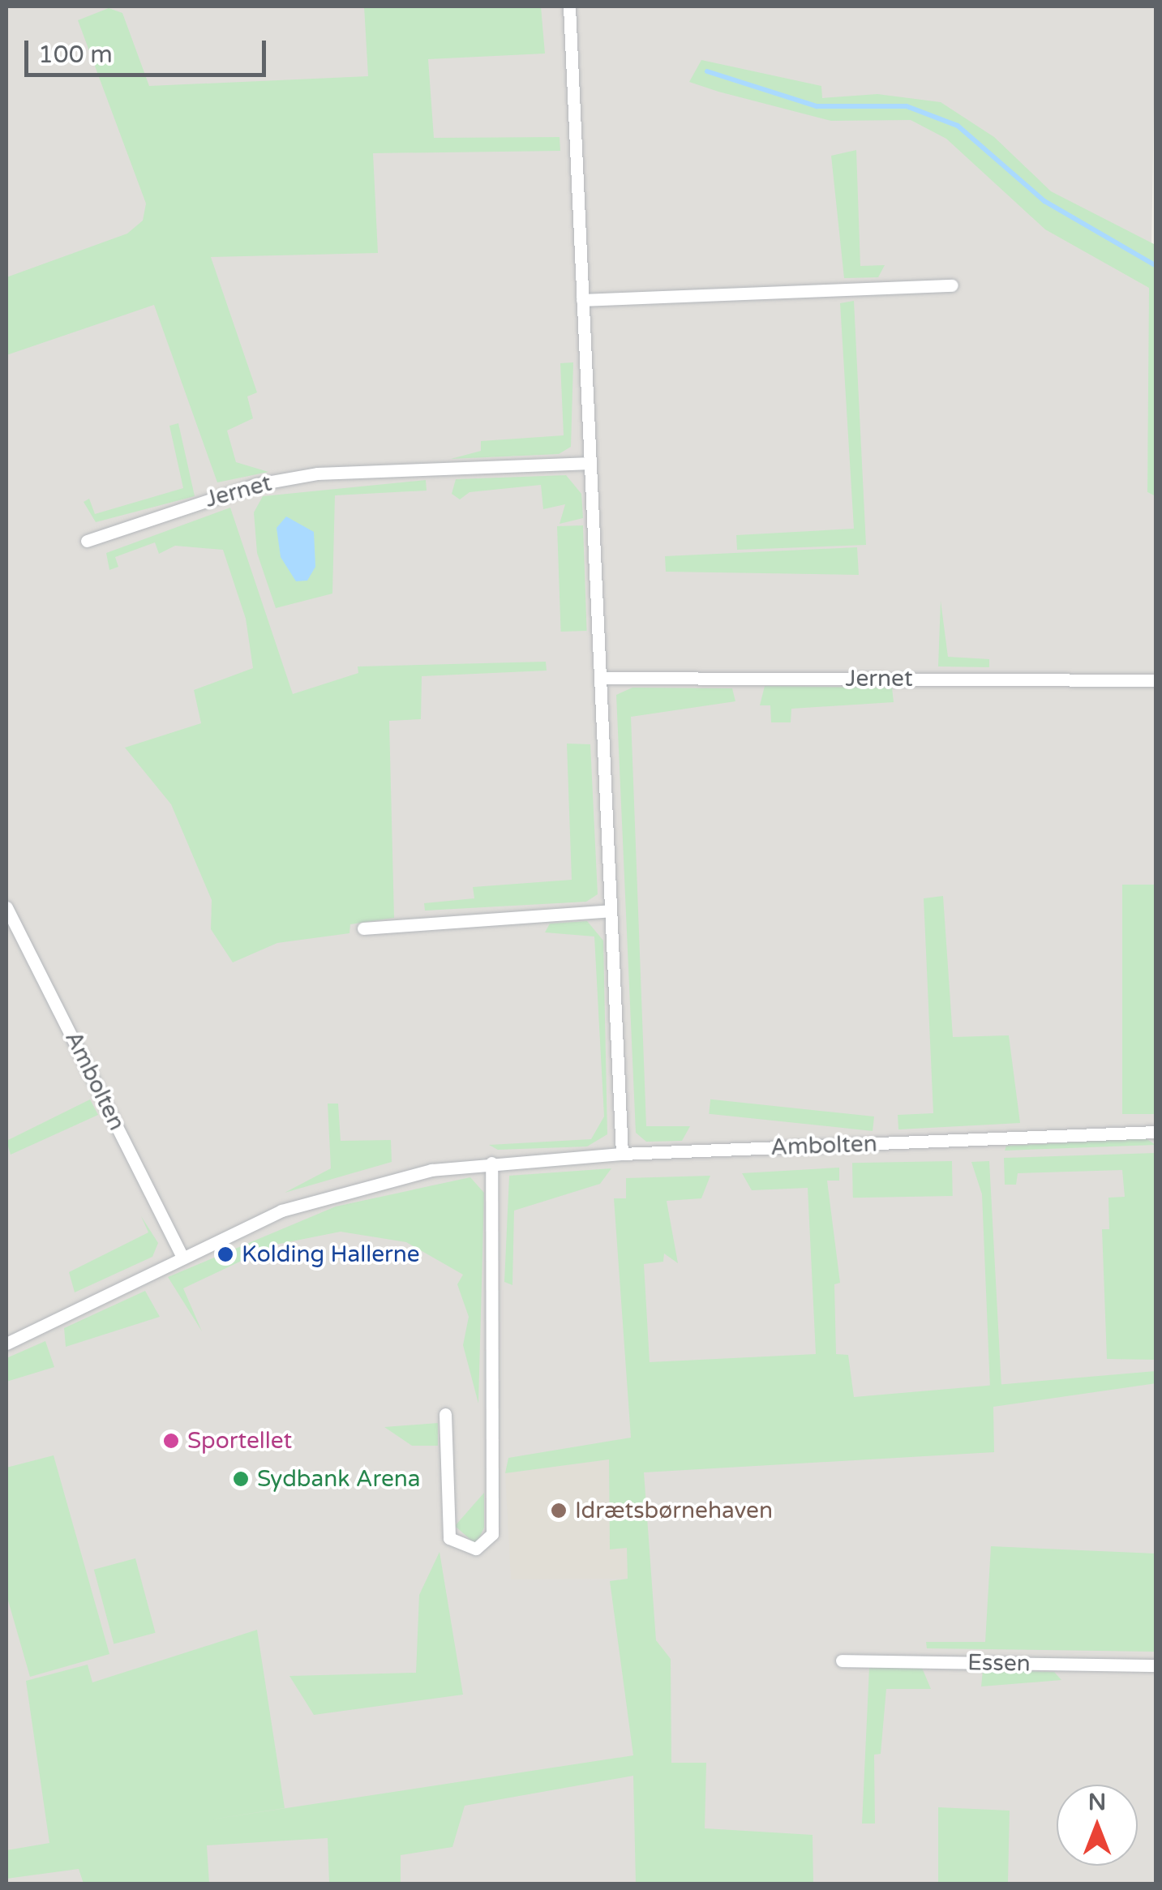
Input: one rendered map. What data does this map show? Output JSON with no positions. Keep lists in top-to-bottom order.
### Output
{
  "streets": {
    "street": ["Jernet", "Ambolten", "Essen"]
  },
  "places": [
    "Kolding Hallerne",
    "Sportellet",
    "Sydbank Arena",
    "Idrætsbørnehaven"
  ],
  "scale_bar": "100 m",
  "north": "top"
}
